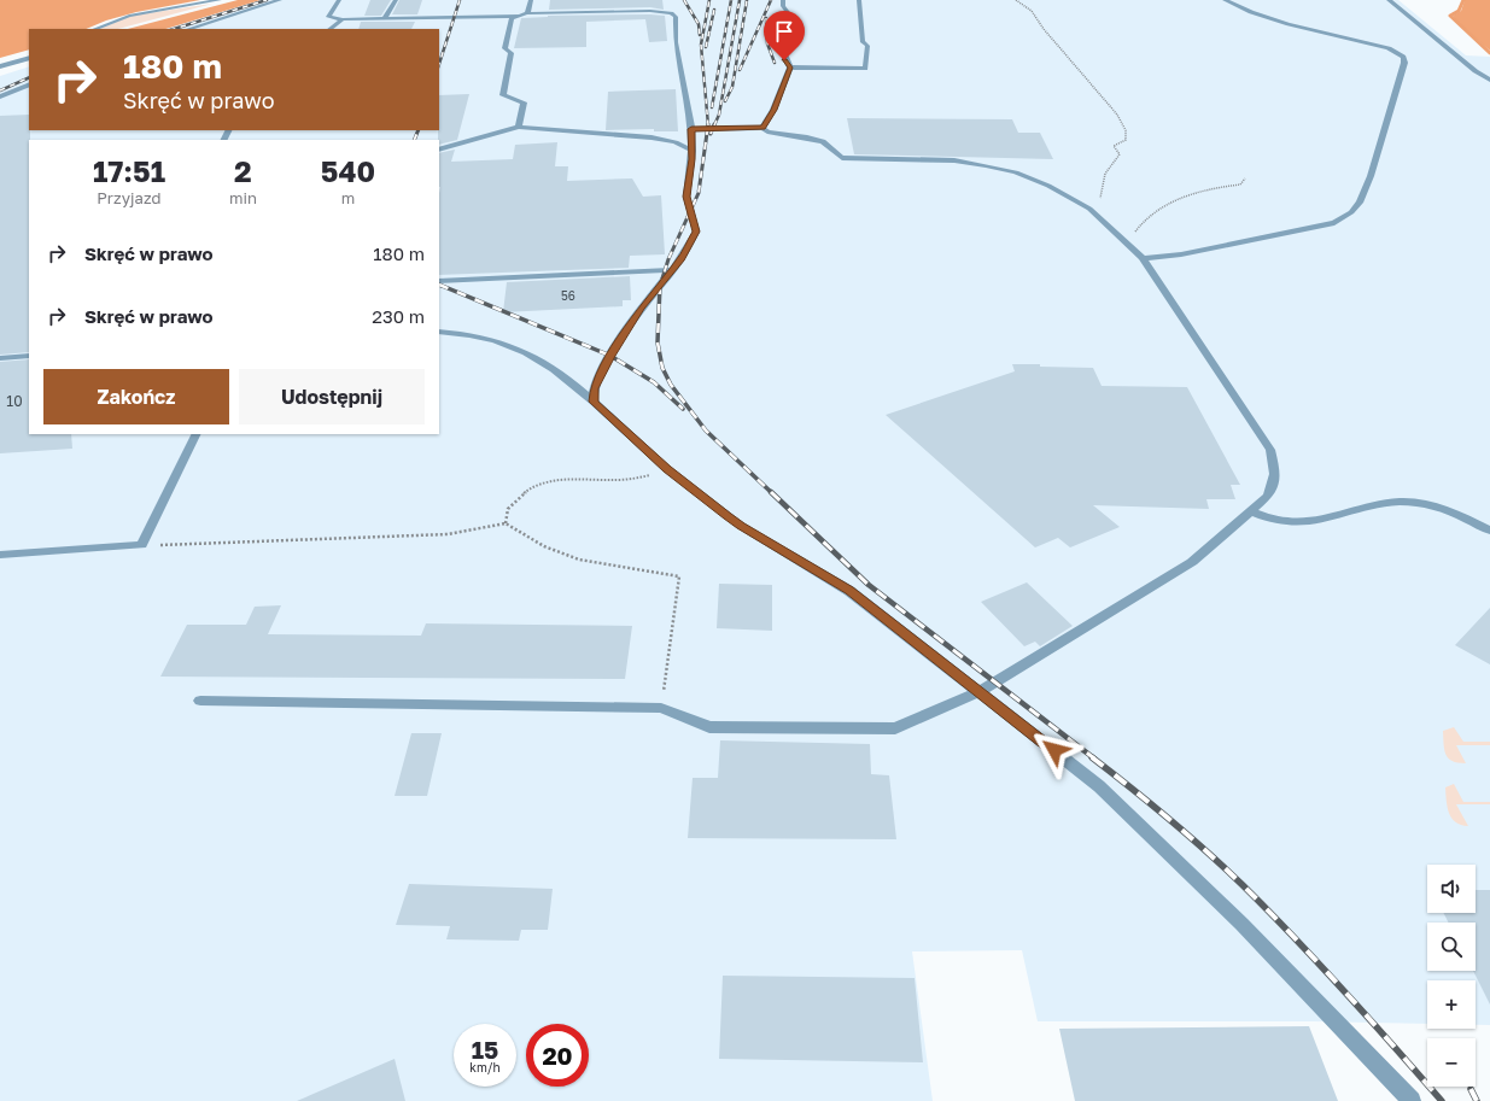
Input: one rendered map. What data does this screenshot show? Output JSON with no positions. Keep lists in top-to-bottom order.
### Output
{
  "house_numbers": ["56", "10"],
  "page": {
    "turn": ["180 m", "Skręć w prawo"],
    "eta": [
      "17:51",
      "Przyjazd",
      "2",
      "min",
      "540",
      "m"
    ],
    "list": [
      {
        "name": "Skręć w prawo",
        "value": "180 m"
      },
      {
        "name": "Skręć w prawo",
        "value": "230 m"
      }
    ],
    "buttons": ["Zakończ", "Udostępnij"],
    "map_buttons": ["+", "−"],
    "speed": "15 km/h",
    "limit": "20"
  }
}
